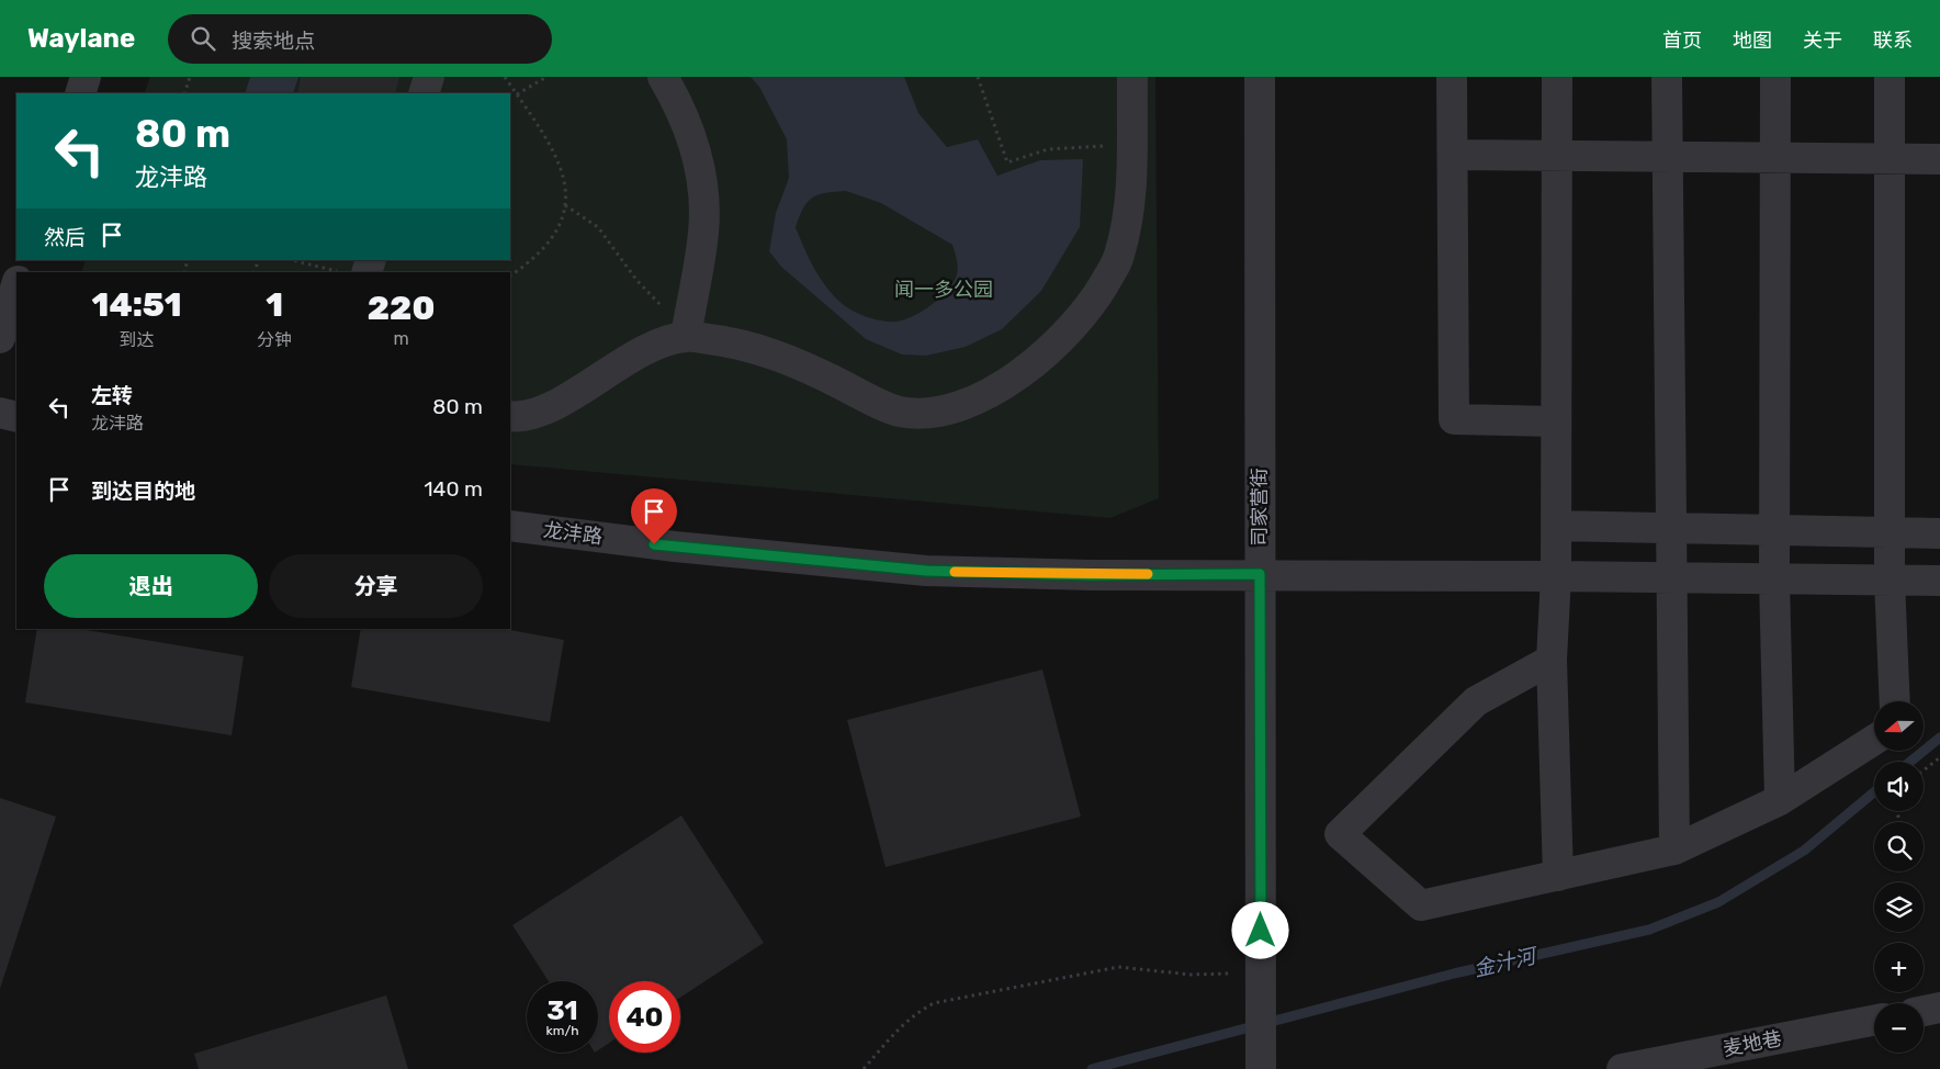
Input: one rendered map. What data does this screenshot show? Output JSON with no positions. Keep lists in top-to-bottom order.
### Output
{
  "streets": {
    "street": ["司家营街", "龙沣路", "麦地巷"]
  },
  "crossings": [
    ["司家营街", "龙沣路"]
  ],
  "water": ["金汁河"],
  "parks": ["闻一多公园"],
  "north": "left",
  "page": {
    "header": "Waylane",
    "search": "搜索地点",
    "nav": [
      "首页",
      "地图",
      "关于",
      "联系"
    ],
    "turn": ["80 m", "龙沣路"],
    "then": "然后",
    "eta": [
      "14:51",
      "到达",
      "1",
      "分钟",
      "220",
      "m"
    ],
    "list": [
      {
        "name": "左转",
        "note": "龙沣路",
        "value": "80 m"
      },
      {
        "name": "到达目的地",
        "value": "140 m"
      }
    ],
    "buttons": ["退出", "分享"],
    "map_buttons": ["+", "−"],
    "speed": "31 km/h",
    "limit": "40"
  }
}
